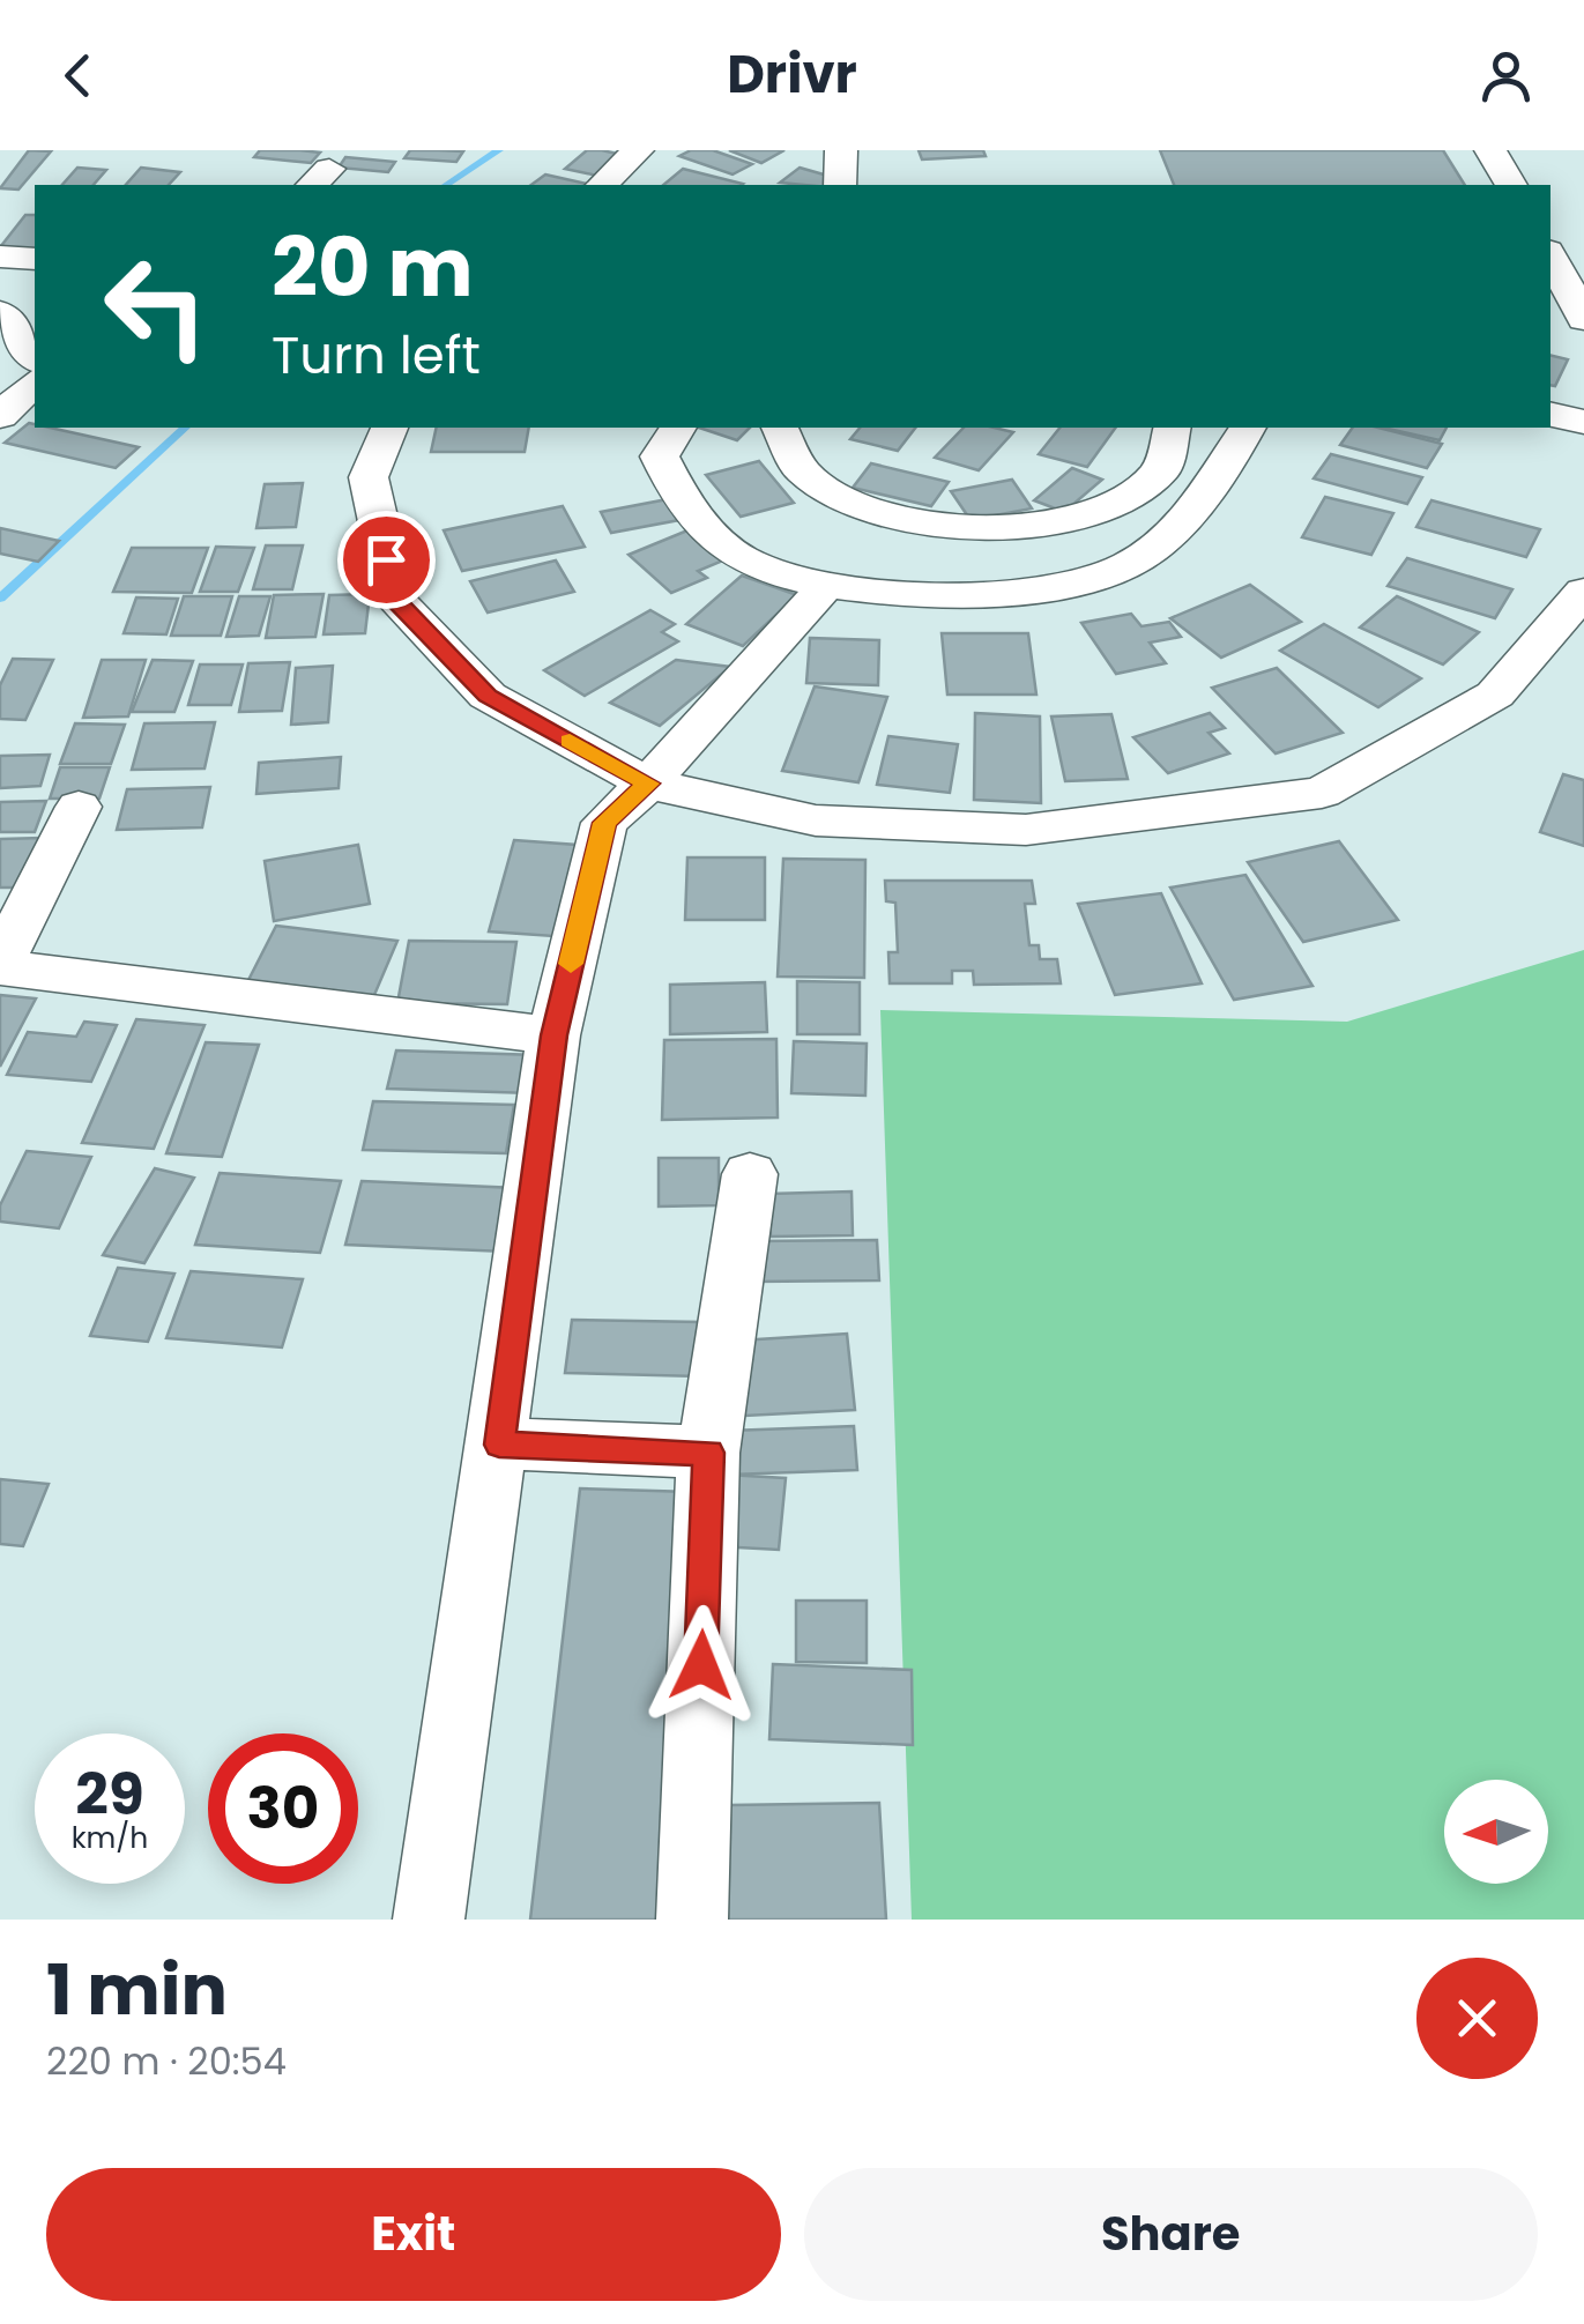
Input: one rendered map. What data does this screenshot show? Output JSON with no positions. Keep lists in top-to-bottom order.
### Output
{
  "north": "left",
  "page": {
    "header": "Drivr",
    "turn": ["20 m", "Turn left"],
    "speed": "29 km/h",
    "limit": "30",
    "heading": ["1 min", "220 m · 20:54"],
    "buttons": ["Exit", "Share"]
  }
}
